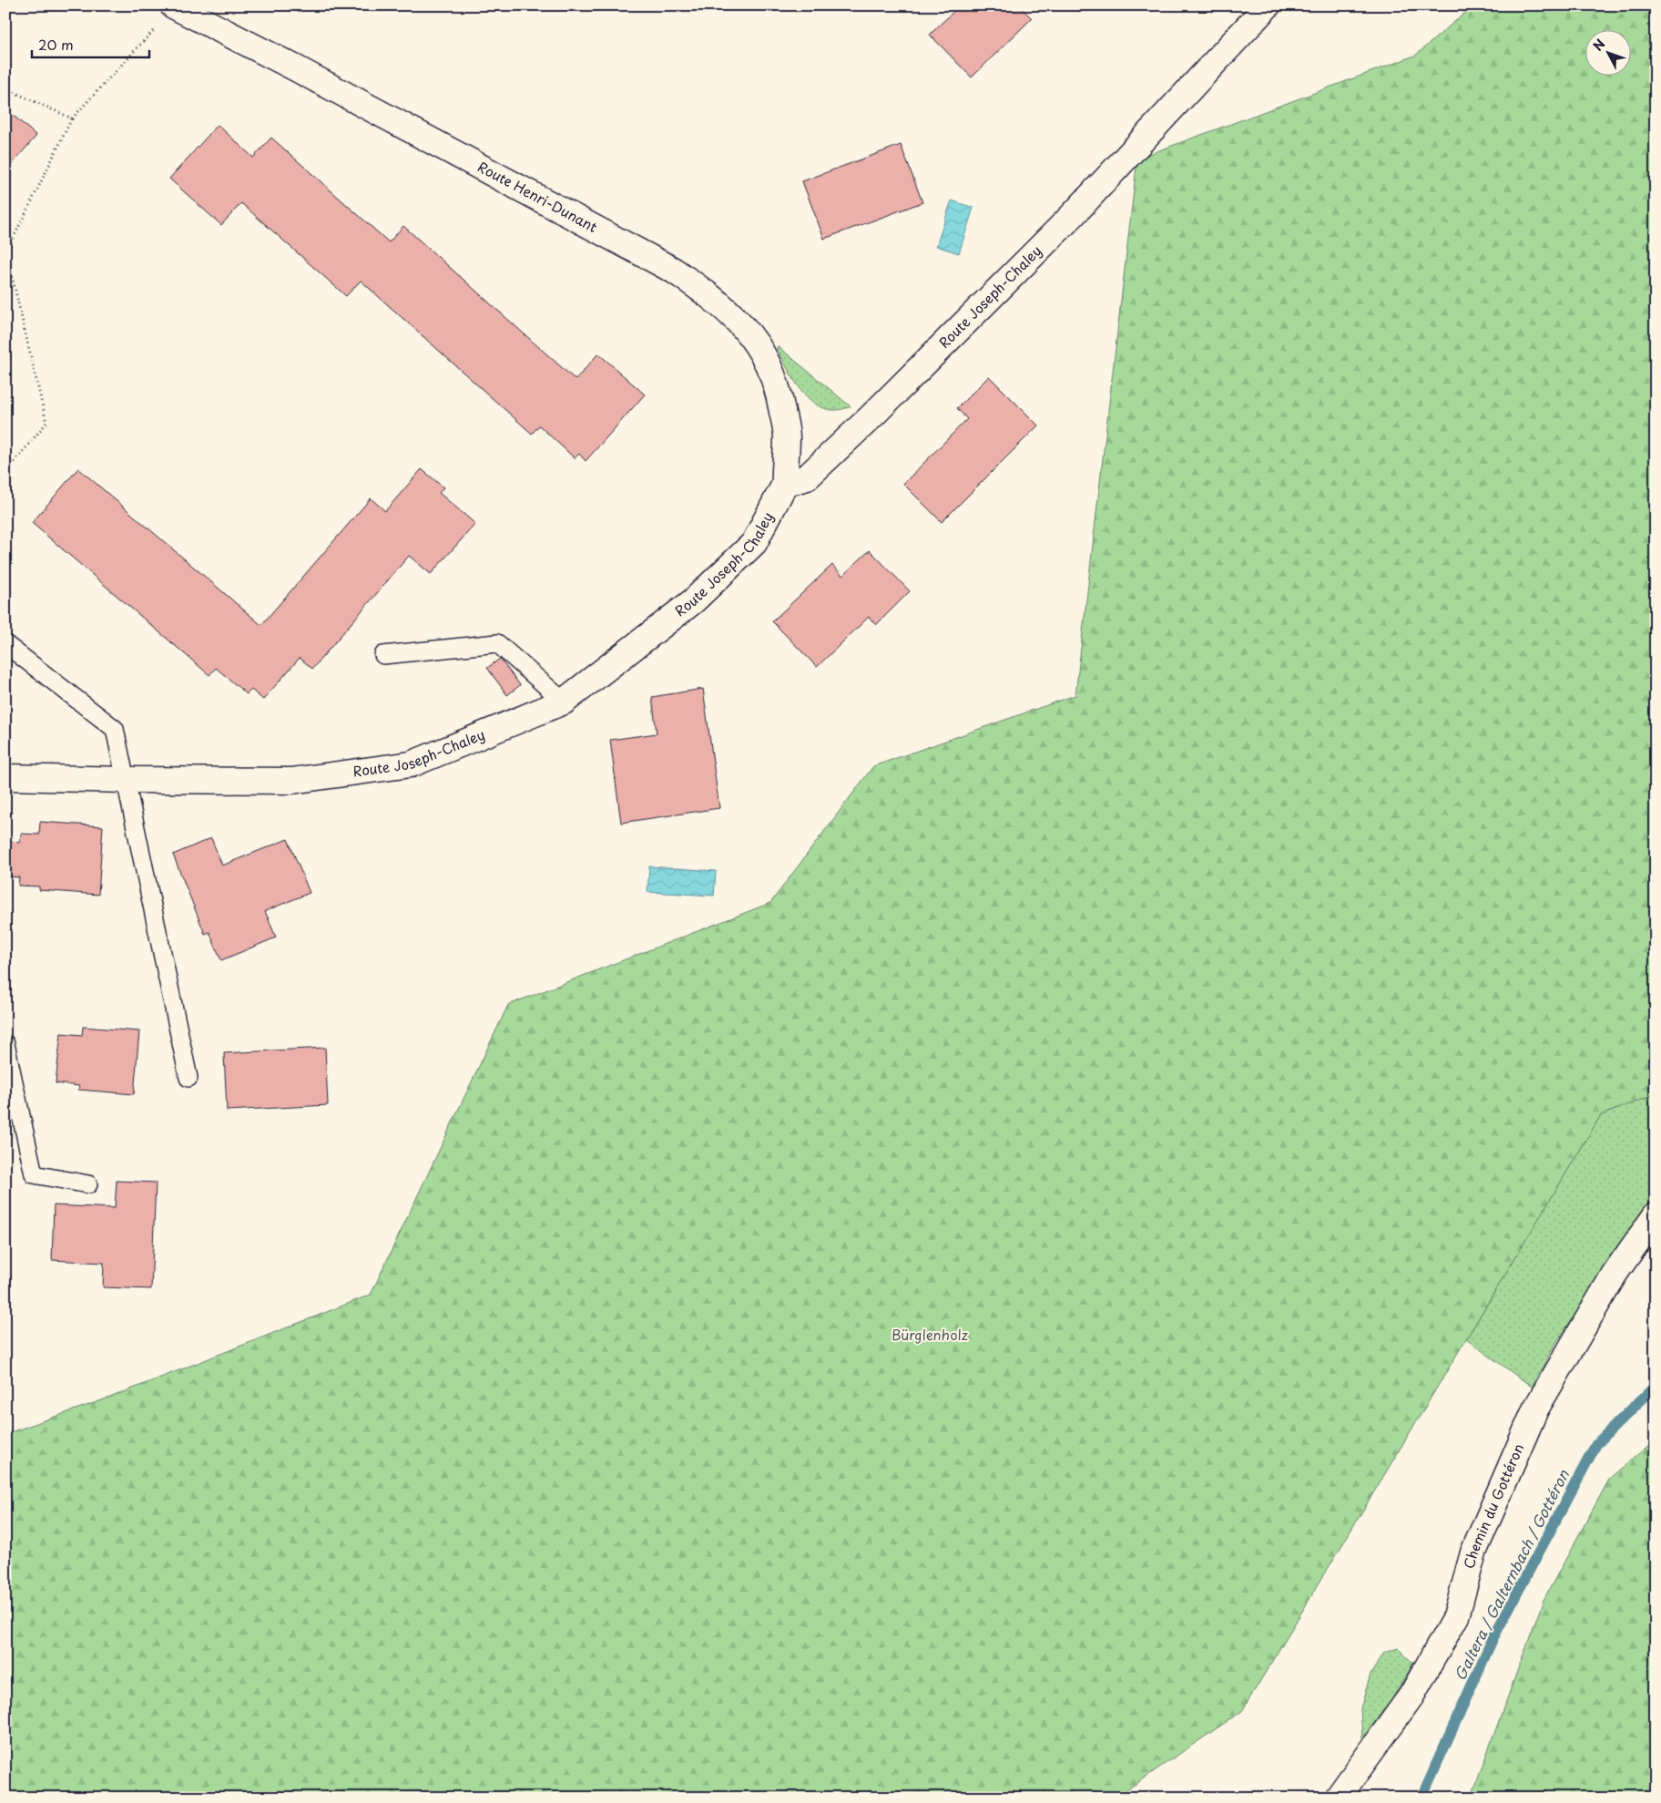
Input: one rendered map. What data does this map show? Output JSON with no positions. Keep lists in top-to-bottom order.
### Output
{
  "streets": {
    "street": ["Route Henri-Dunant", "Route Joseph-Chaley", "Chemin du Gottéron"]
  },
  "crossings": [
    ["Route Henri-Dunant", "Route Joseph-Chaley"]
  ],
  "water": ["Galtera / Galternbach / Gottéron"],
  "parks": ["Bürglenholz"],
  "scale_bar": "20 m",
  "north": "top left"
}
